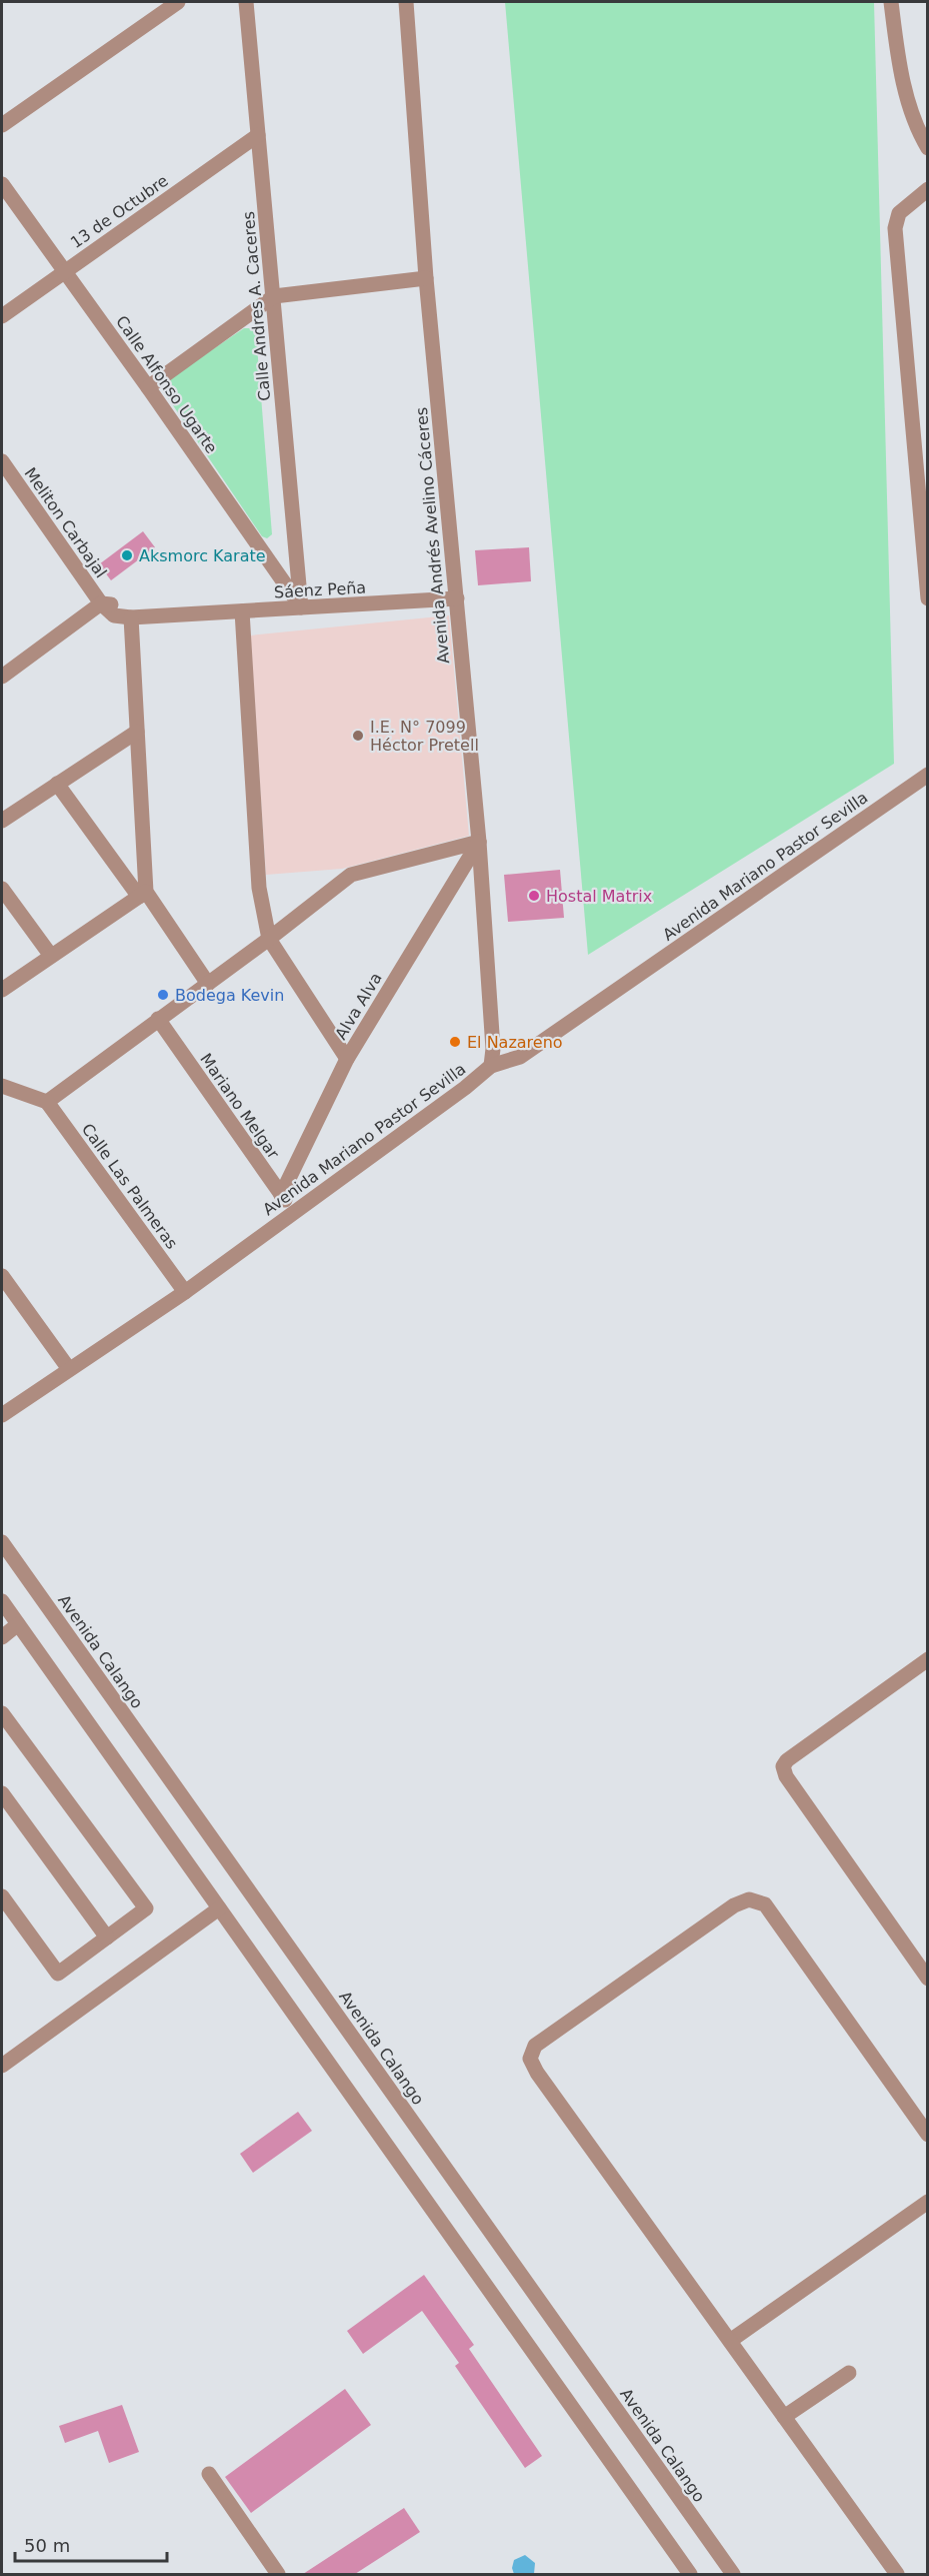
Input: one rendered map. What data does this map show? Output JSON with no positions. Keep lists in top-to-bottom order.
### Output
{
  "streets": {
    "street": [
      "13 de Octubre",
      "Calle Andres A. Caceres",
      "Calle Alfonso Ugarte",
      "Meliton Carbajal",
      "Avenida Andrés Avelino Cáceres",
      "Sáenz Peña",
      "Avenida Mariano Pastor Sevilla",
      "Alva Alva",
      "Mariano Melgar",
      "Calle Las Palmeras",
      "Avenida Calango"
    ]
  },
  "crossings": [
    ["13 de Octubre", "Calle Andres A. Caceres"],
    ["13 de Octubre", "Calle Alfonso Ugarte"],
    ["Calle Andres A. Caceres", "Calle Alfonso Ugarte"],
    ["Calle Andres A. Caceres", "Sáenz Peña"],
    ["Calle Alfonso Ugarte", "Sáenz Peña"],
    ["Meliton Carbajal", "Sáenz Peña"],
    ["Avenida Andrés Avelino Cáceres", "Sáenz Peña"],
    ["Avenida Andrés Avelino Cáceres", "Avenida Mariano Pastor Sevilla"],
    ["Avenida Andrés Avelino Cáceres", "Alva Alva"],
    ["Avenida Mariano Pastor Sevilla", "Mariano Melgar"],
    ["Avenida Mariano Pastor Sevilla", "Calle Las Palmeras"],
    ["Alva Alva", "Mariano Melgar"]
  ],
  "places": [
    "Aksmorc Karate",
    "I.E. N° 7099 Héctor Pretell",
    "Hostal Matrix",
    "Bodega Kevin",
    "El Nazareno"
  ],
  "scale_bar": "50 m"
}
